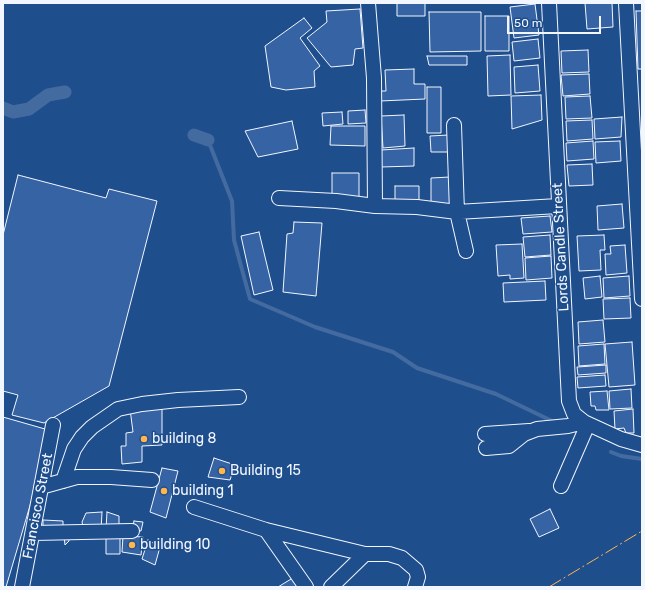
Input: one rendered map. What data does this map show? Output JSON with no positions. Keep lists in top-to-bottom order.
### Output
{
  "streets": {
    "street": ["Lords Candle Street", "Francisco Street"]
  },
  "places": [
    "building 8",
    "Building 15",
    "building 1",
    "building 10"
  ],
  "scale_bar": "50 m"
}
